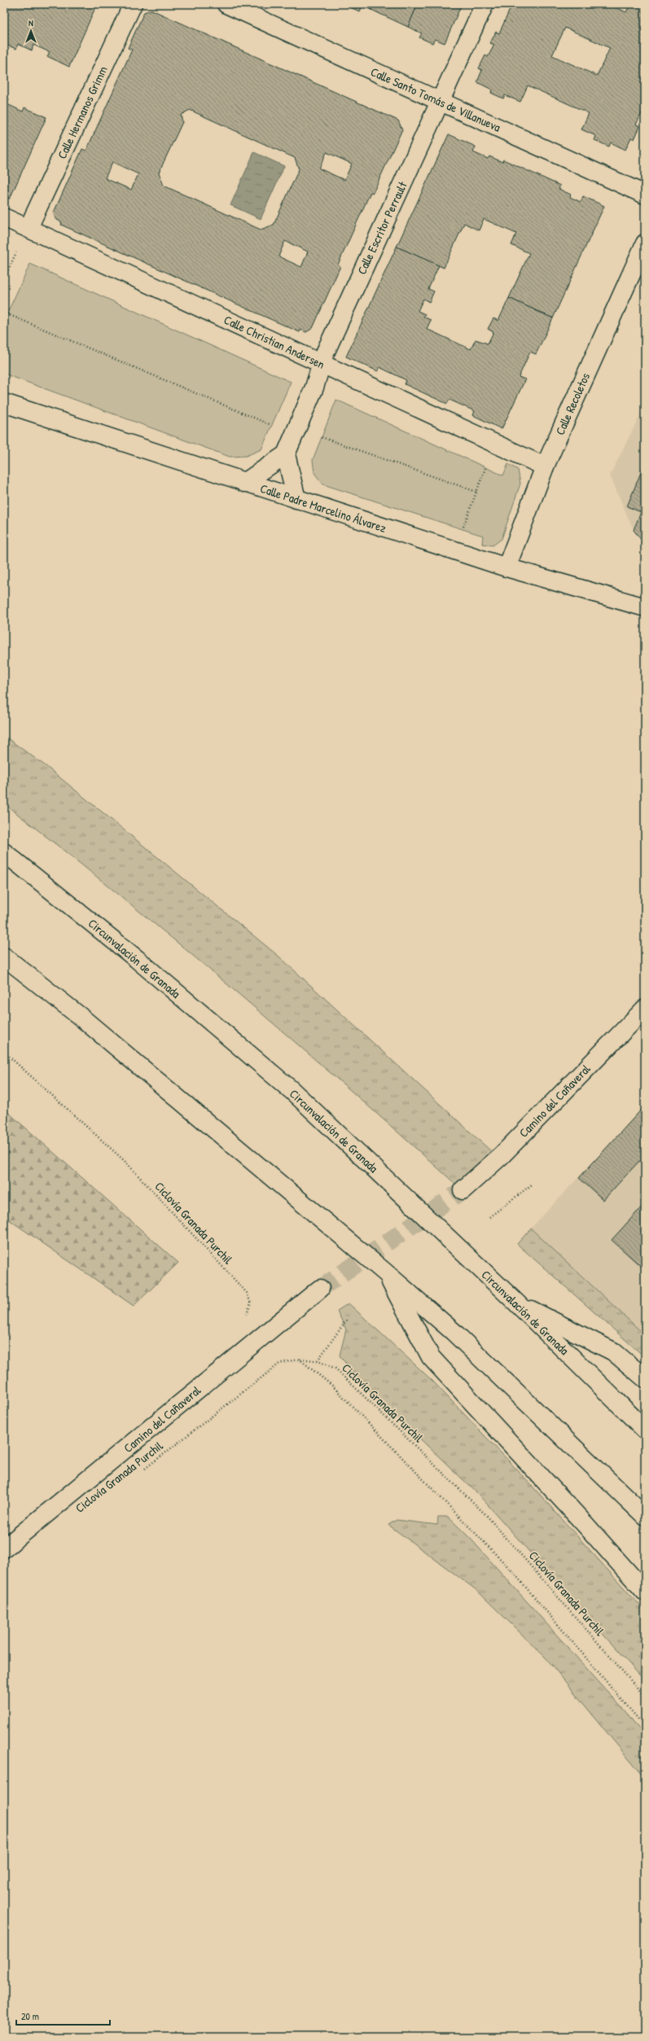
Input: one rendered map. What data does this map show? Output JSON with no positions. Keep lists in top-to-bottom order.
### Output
{
  "streets": {
    "main road": [
      "Calle Santo Tomás de Villanueva",
      "Calle Hermanos Grimm",
      "Calle Escritor Perrault",
      "Calle Christian Andersen",
      "Calle Recoletos",
      "Calle Padre Marcelino Álvarez",
      "Circunvalación de Granada",
      "Camino del Cañaveral"
    ],
    "path": ["Ciclovía Granada Purchil"]
  },
  "crossings": [
    ["Calle Santo Tomás de Villanueva", "Calle Escritor Perrault"],
    ["Calle Escritor Perrault", "Calle Christian Andersen"],
    ["Calle Christian Andersen", "Calle Recoletos"],
    ["Calle Recoletos", "Calle Padre Marcelino Álvarez"]
  ],
  "scale_bar": "20 m",
  "north": "top"
}
